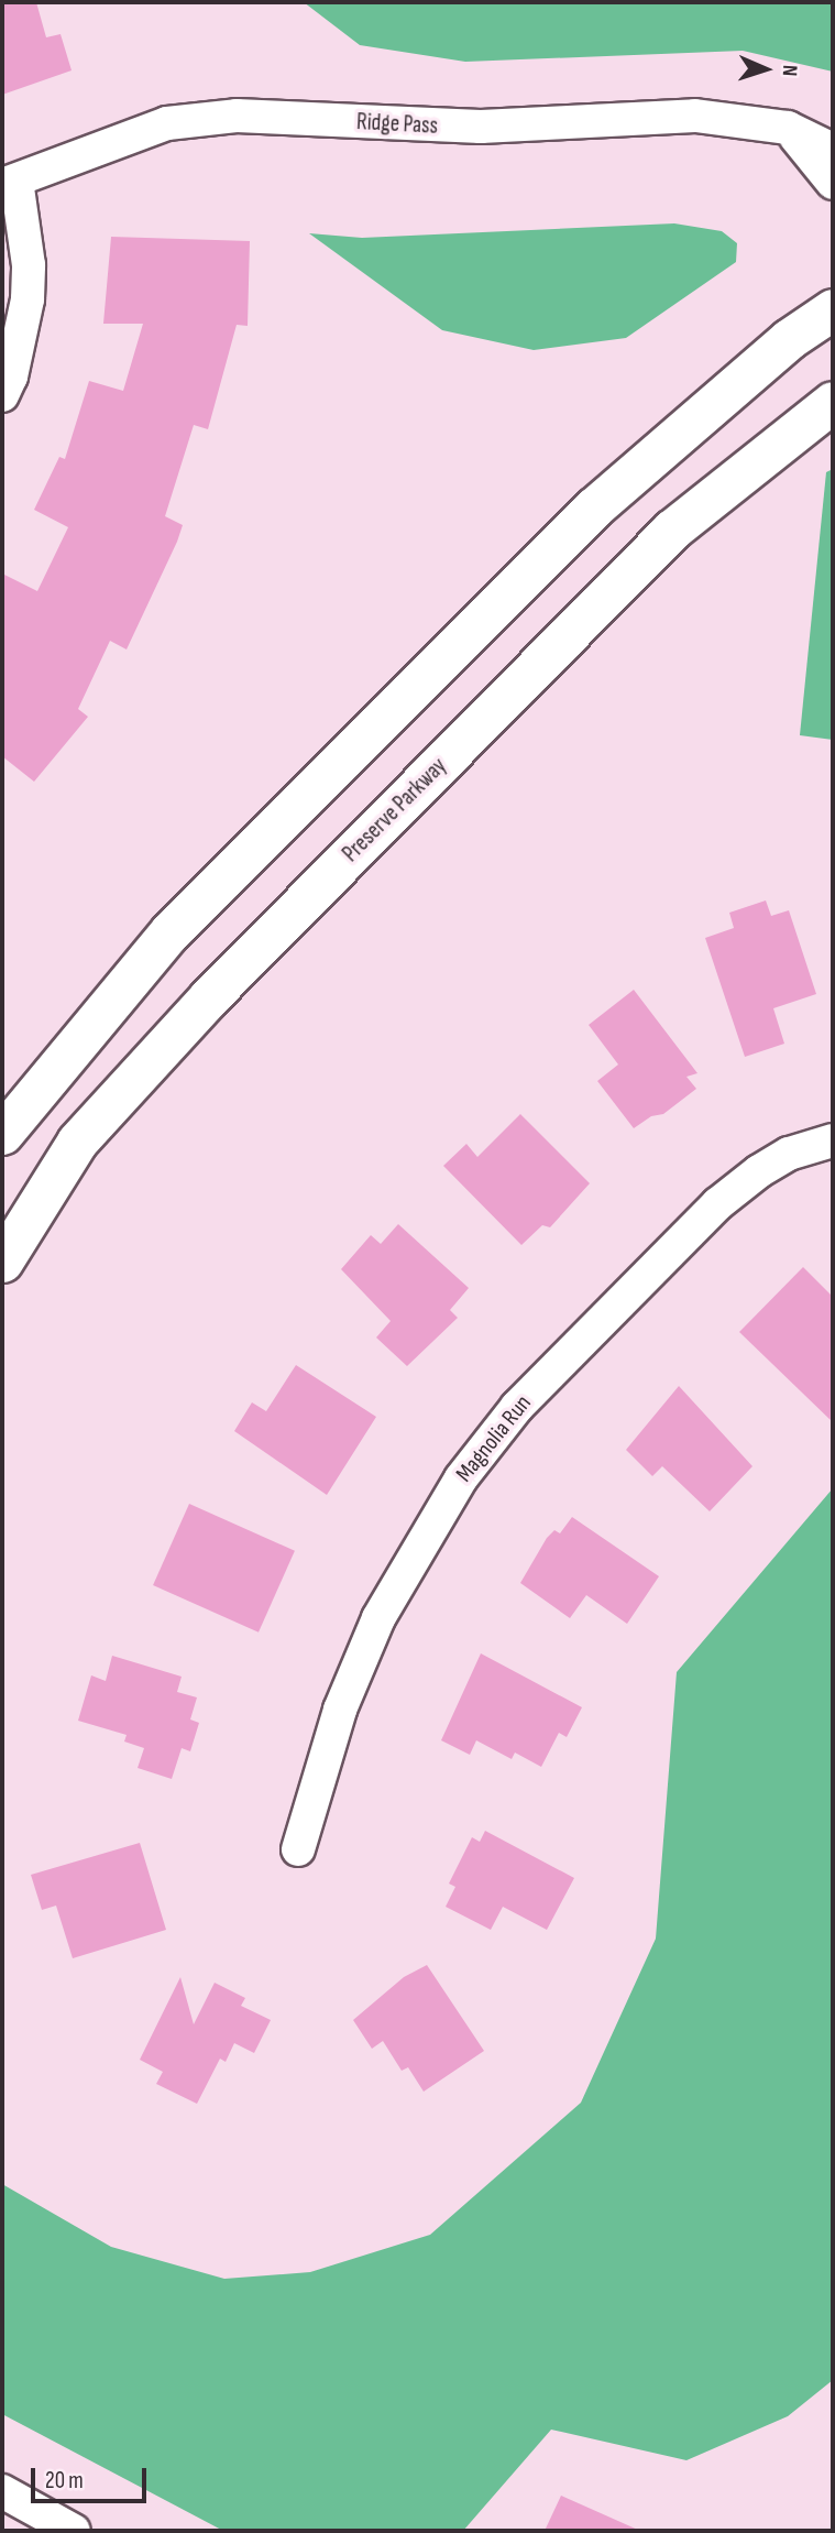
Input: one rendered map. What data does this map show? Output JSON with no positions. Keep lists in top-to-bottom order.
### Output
{
  "streets": {
    "street": ["Ridge Pass", "Preserve Parkway", "Magnolia Run"]
  },
  "scale_bar": "20 m",
  "north": "right"
}
